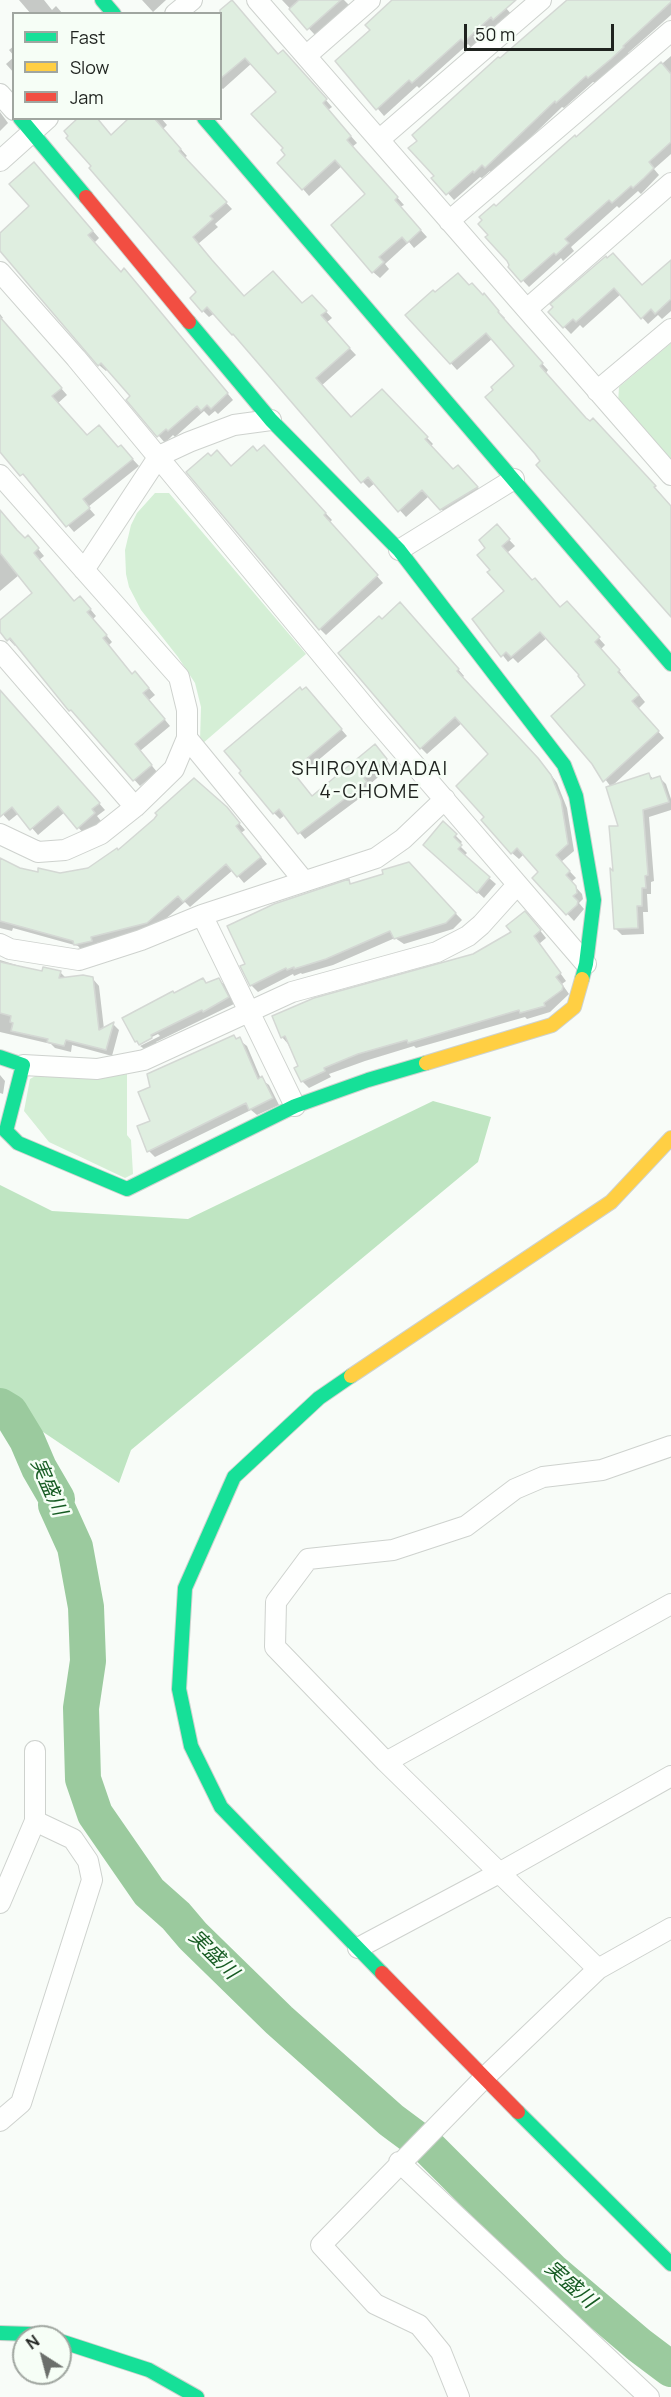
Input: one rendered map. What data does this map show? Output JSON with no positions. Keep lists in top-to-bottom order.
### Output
{
  "districts": ["SHIROYAMADAI 4-CHOME"],
  "water": ["実盛川"],
  "legend": ["Fast", "Slow", "Jam"],
  "scale_bar": "50 m",
  "north": "top left"
}
